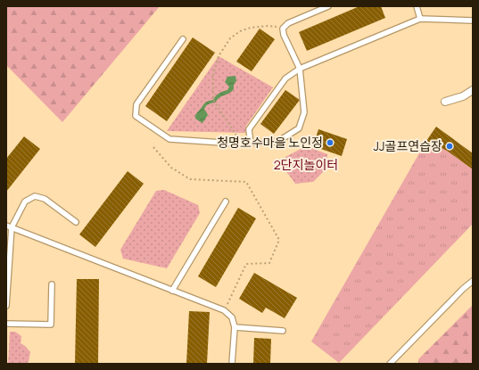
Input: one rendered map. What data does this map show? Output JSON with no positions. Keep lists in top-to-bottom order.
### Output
{
  "parks": ["2단지놀이터"],
  "places": ["청명호수마을 노인정", "JJ골프연습장"]
}
